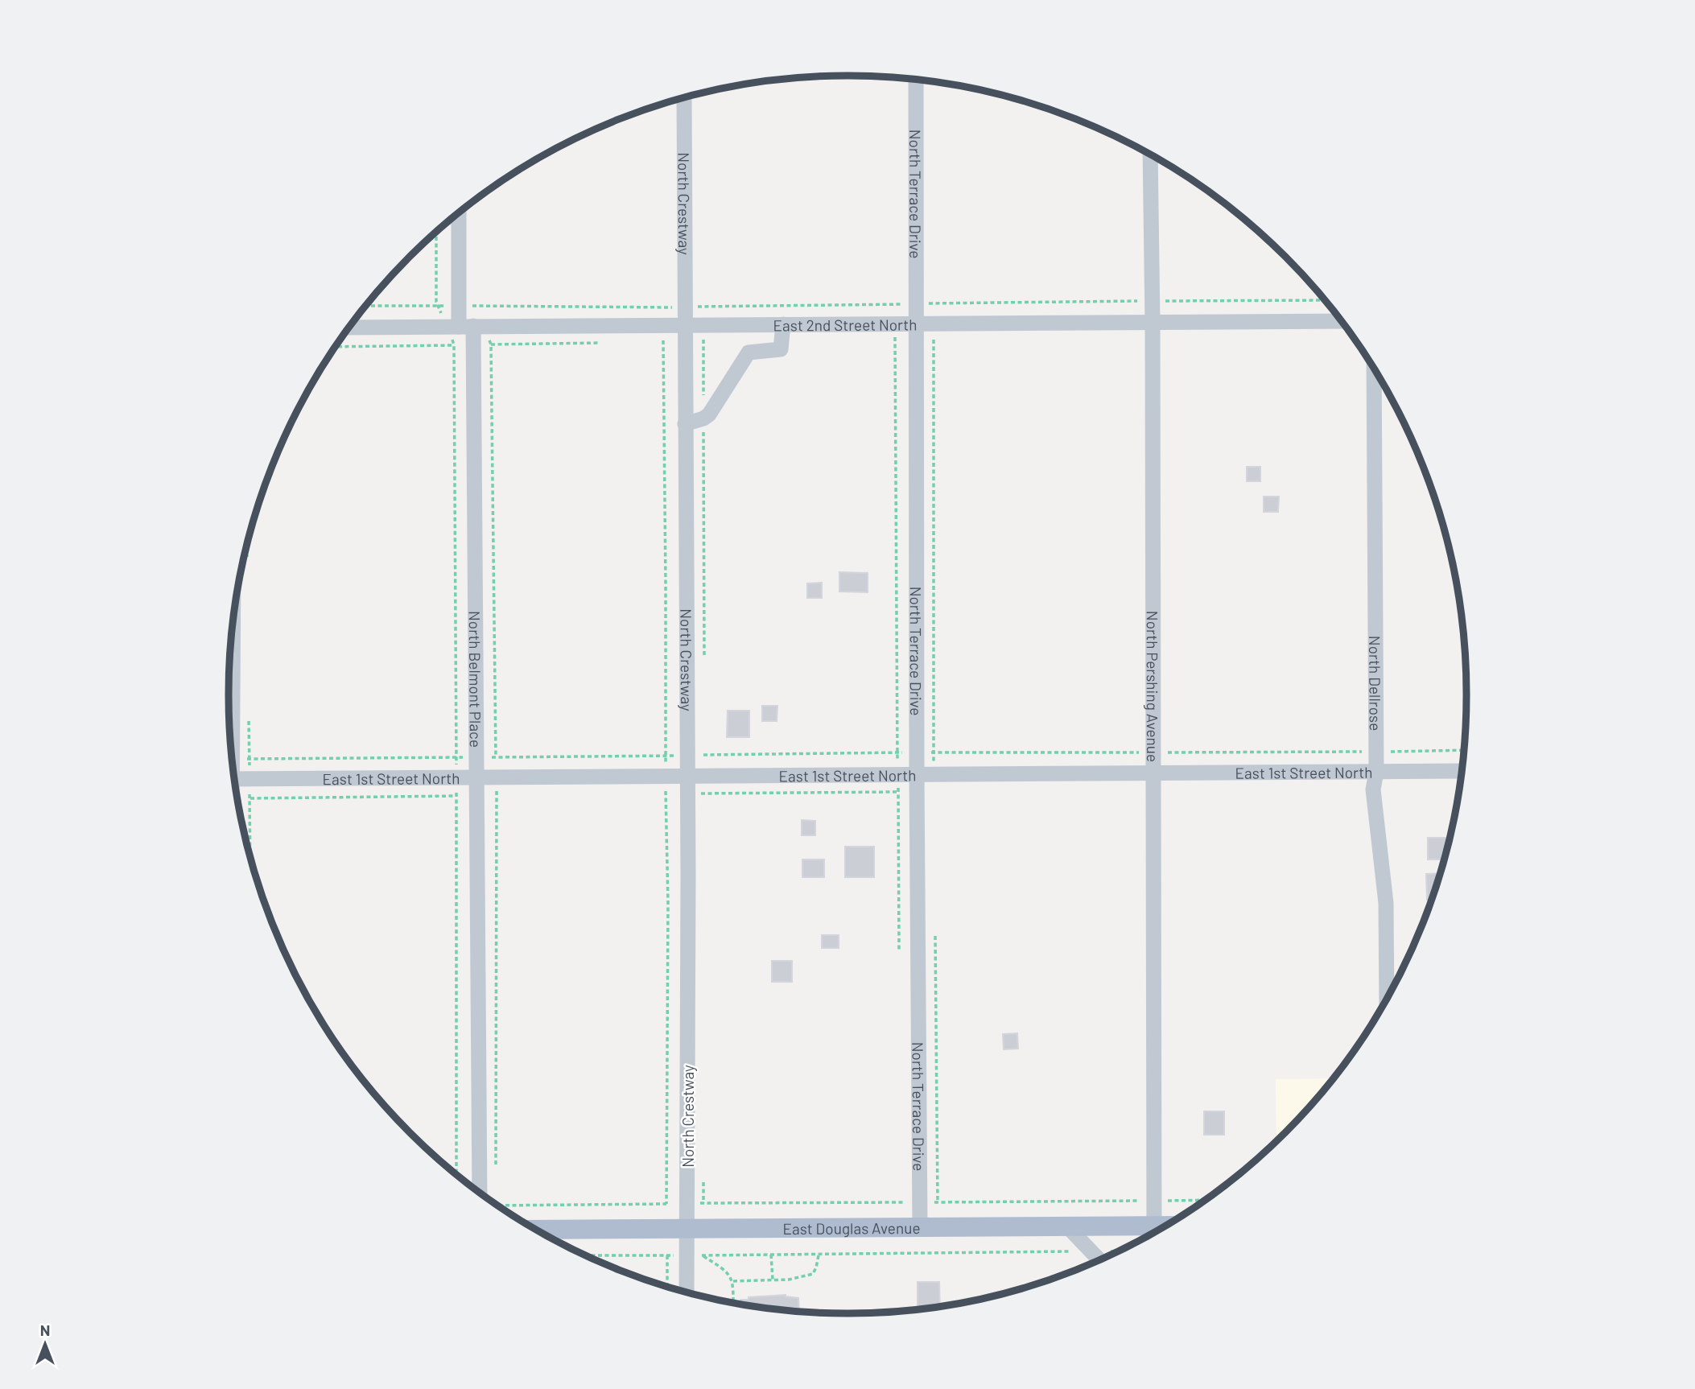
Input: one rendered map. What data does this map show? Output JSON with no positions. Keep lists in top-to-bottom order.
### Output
{
  "streets": {
    "main road": ["East Douglas Avenue"],
    "street": [
      "North Terrace Drive",
      "North Crestway",
      "East 2nd Street North",
      "North Belmont Place",
      "North Dellrose",
      "North Pershing Avenue",
      "East 1st Street North"
    ]
  },
  "crossings": [
    ["North Terrace Drive", "East 2nd Street North"],
    ["North Terrace Drive", "East 1st Street North"],
    ["North Terrace Drive", "East Douglas Avenue"],
    ["North Crestway", "East 2nd Street North"],
    ["North Crestway", "East 1st Street North"],
    ["North Crestway", "East Douglas Avenue"],
    ["East 2nd Street North", "North Belmont Place"],
    ["East 2nd Street North", "North Pershing Avenue"],
    ["North Belmont Place", "East 1st Street North"],
    ["North Dellrose", "East 1st Street North"],
    ["North Pershing Avenue", "East 1st Street North"]
  ],
  "north": "top"
}
